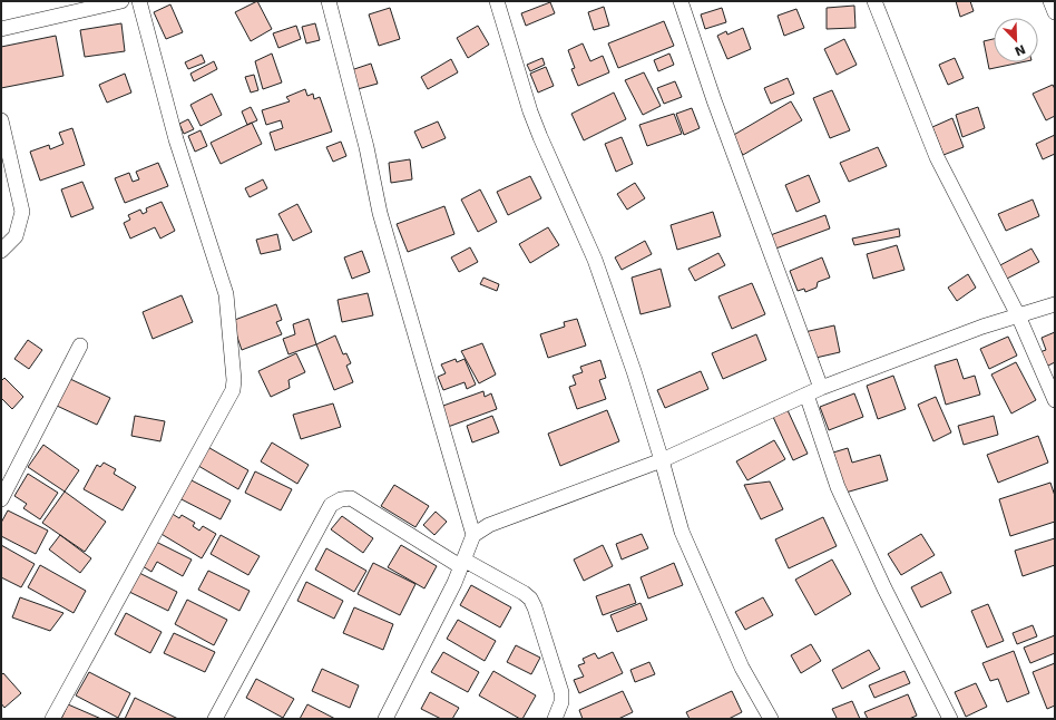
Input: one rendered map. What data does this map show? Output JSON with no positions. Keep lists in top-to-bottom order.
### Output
{
  "north": "bottom right"
}
